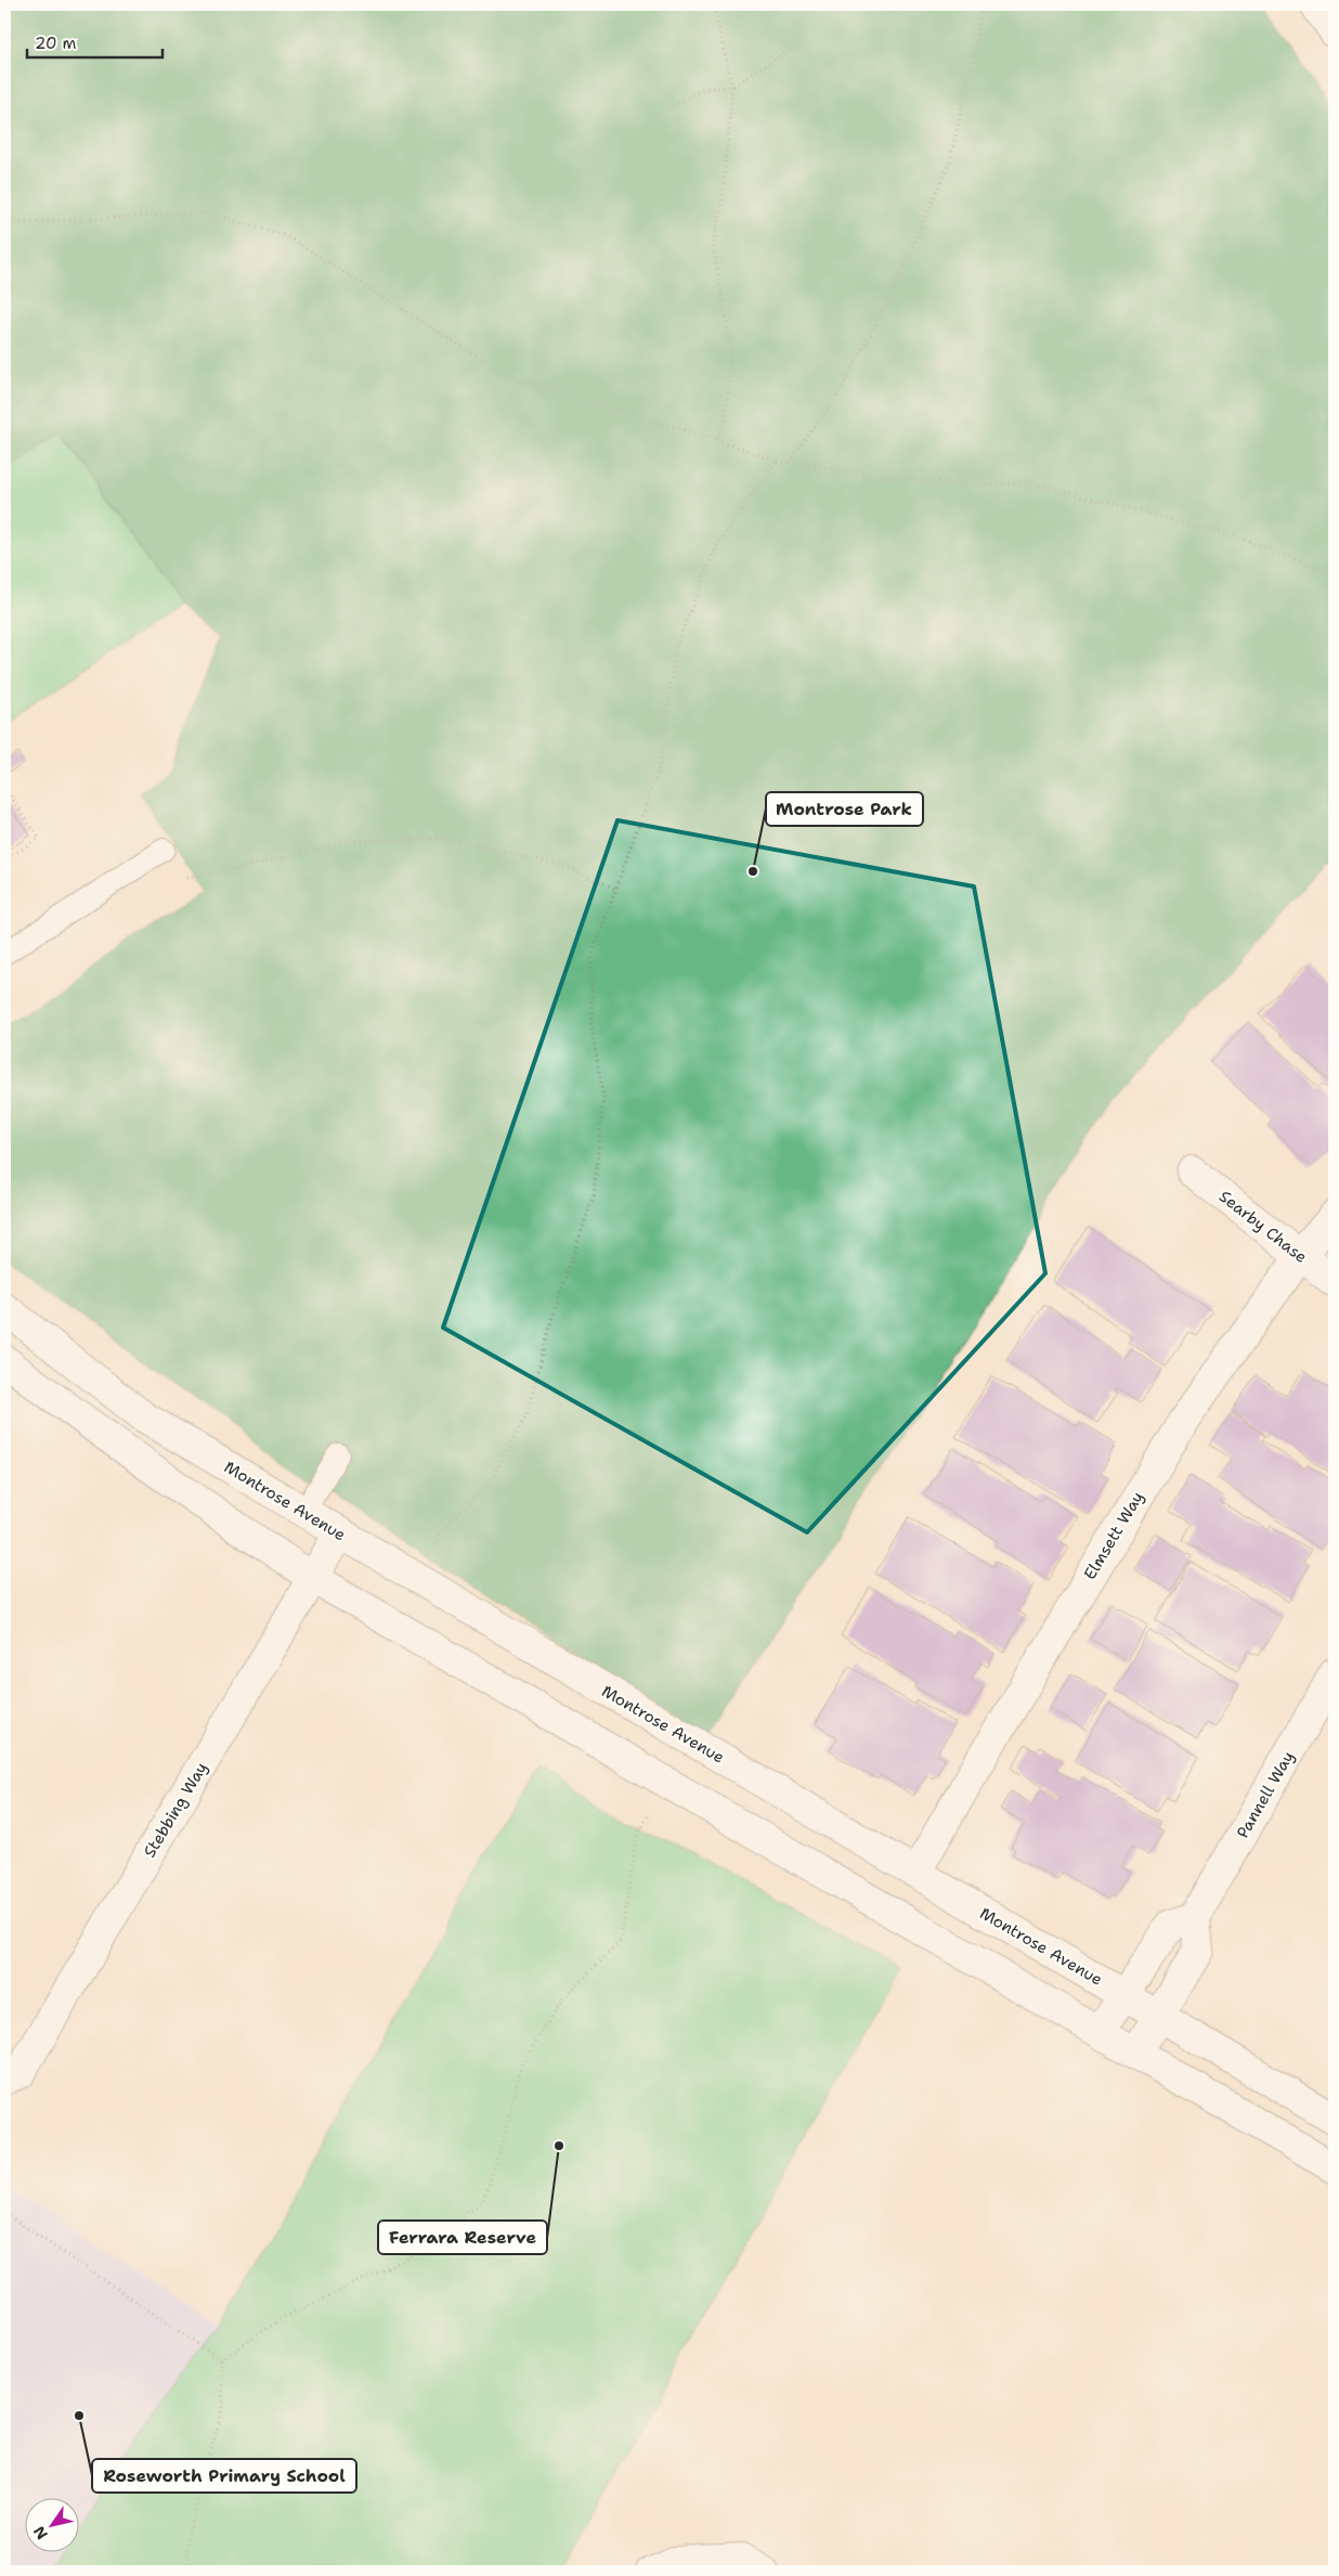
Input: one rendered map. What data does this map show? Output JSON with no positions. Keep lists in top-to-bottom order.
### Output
{
  "streets": {
    "street": [
      "Searby Chase",
      "Montrose Avenue",
      "Elmsett Way",
      "Pannell Way",
      "Stebbing Way"
    ]
  },
  "crossings": [
    ["Searby Chase", "Elmsett Way"],
    ["Montrose Avenue", "Elmsett Way"],
    ["Montrose Avenue", "Stebbing Way"]
  ],
  "places": ["Montrose Park", "Ferrara Reserve", "Roseworth Primary School"],
  "scale_bar": "20 m",
  "north": "bottom left"
}
